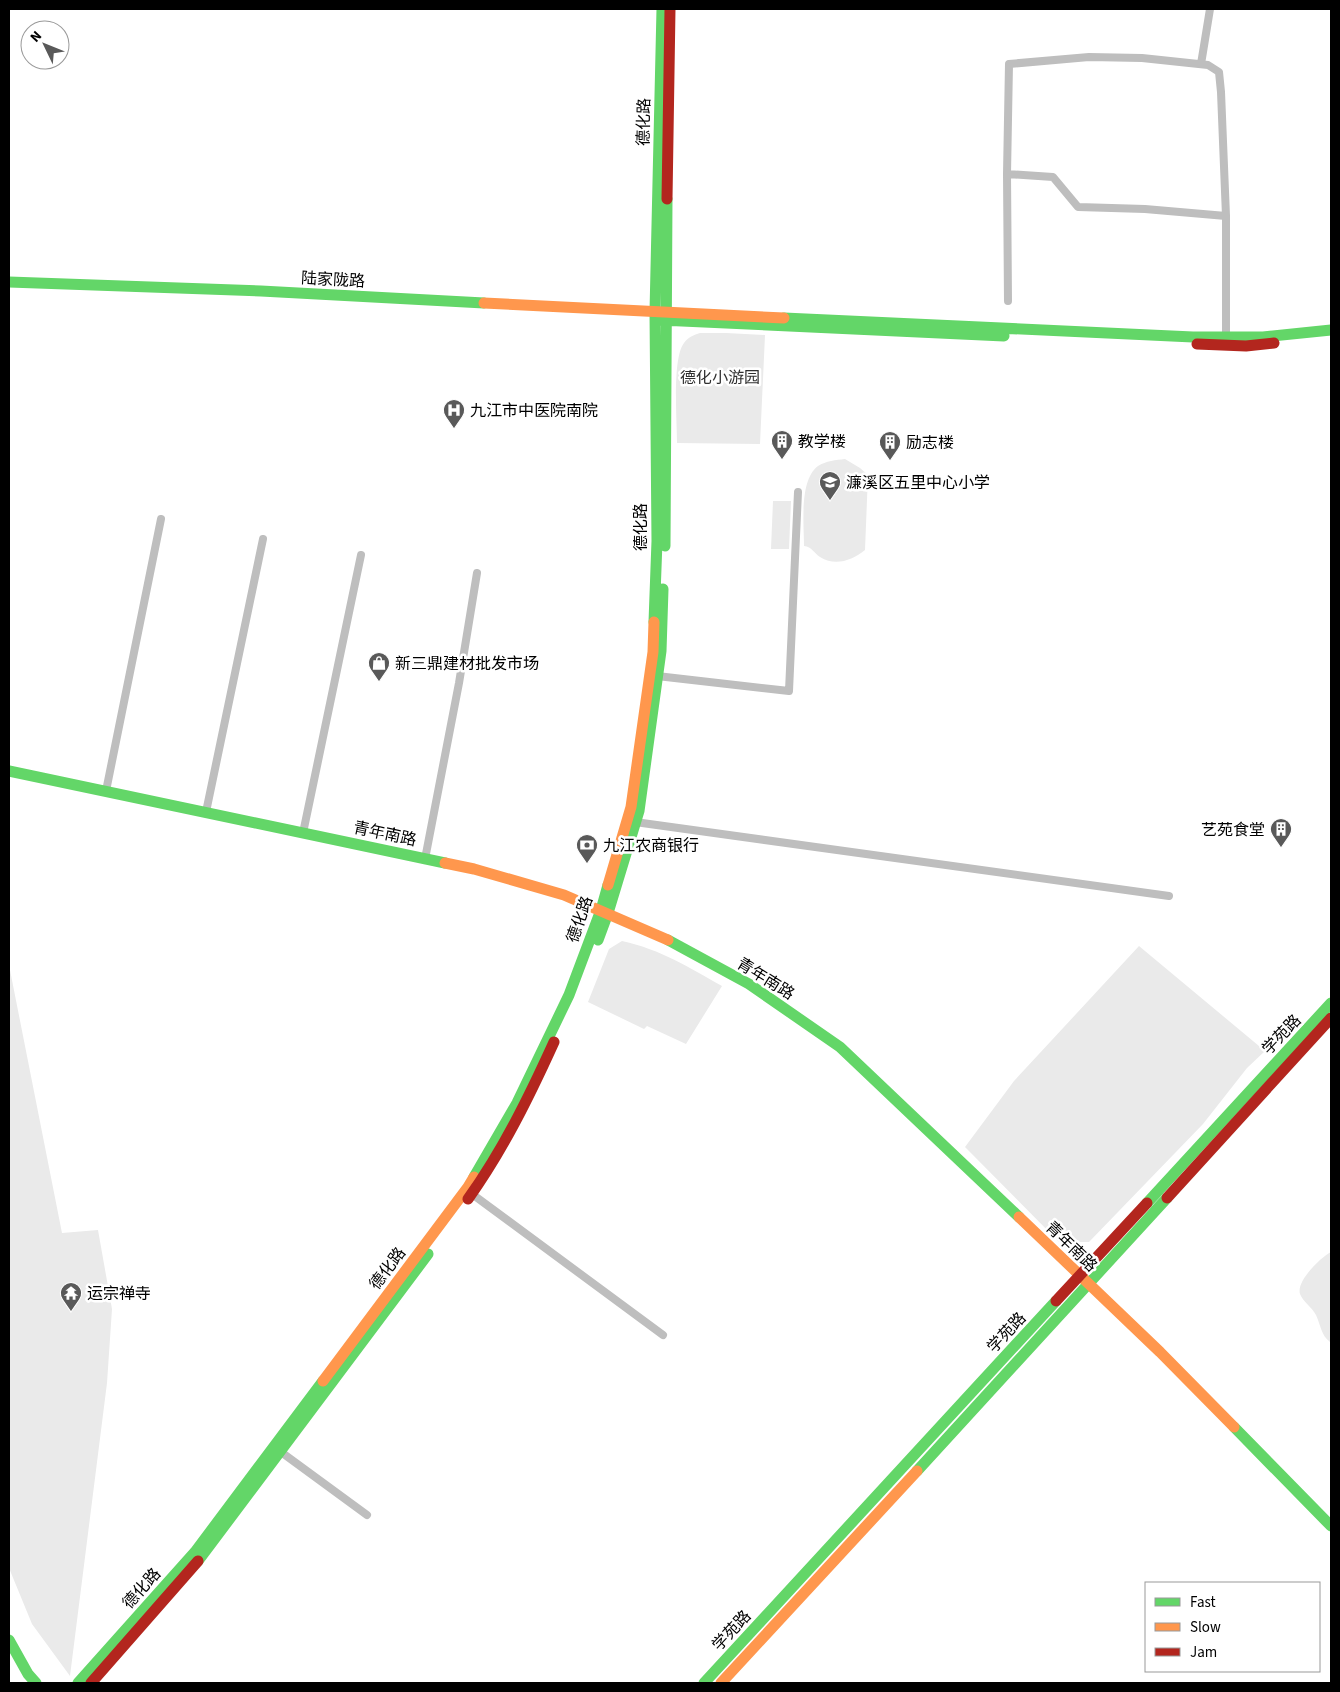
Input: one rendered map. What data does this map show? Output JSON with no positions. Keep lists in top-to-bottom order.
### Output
{
  "streets": {
    "main road": [
      "德化路",
      "陆家陇路",
      "青年南路",
      "学苑路"
    ]
  },
  "crossings": [
    ["德化路", "陆家陇路"],
    ["德化路", "青年南路"],
    ["青年南路", "学苑路"]
  ],
  "parks": ["德化小游园"],
  "places": {
    "hospital": ["九江市中医院南院"],
    "building": ["教学楼", "励志楼", "艺苑食堂"],
    "school or university": ["濂溪区五里中心小学"],
    "shop": ["新三鼎建材批发市场"],
    "bank": ["九江农商银行"],
    "temple": ["运宗禅寺"]
  },
  "legend": ["Fast", "Slow", "Jam"],
  "north": "top left"
}
